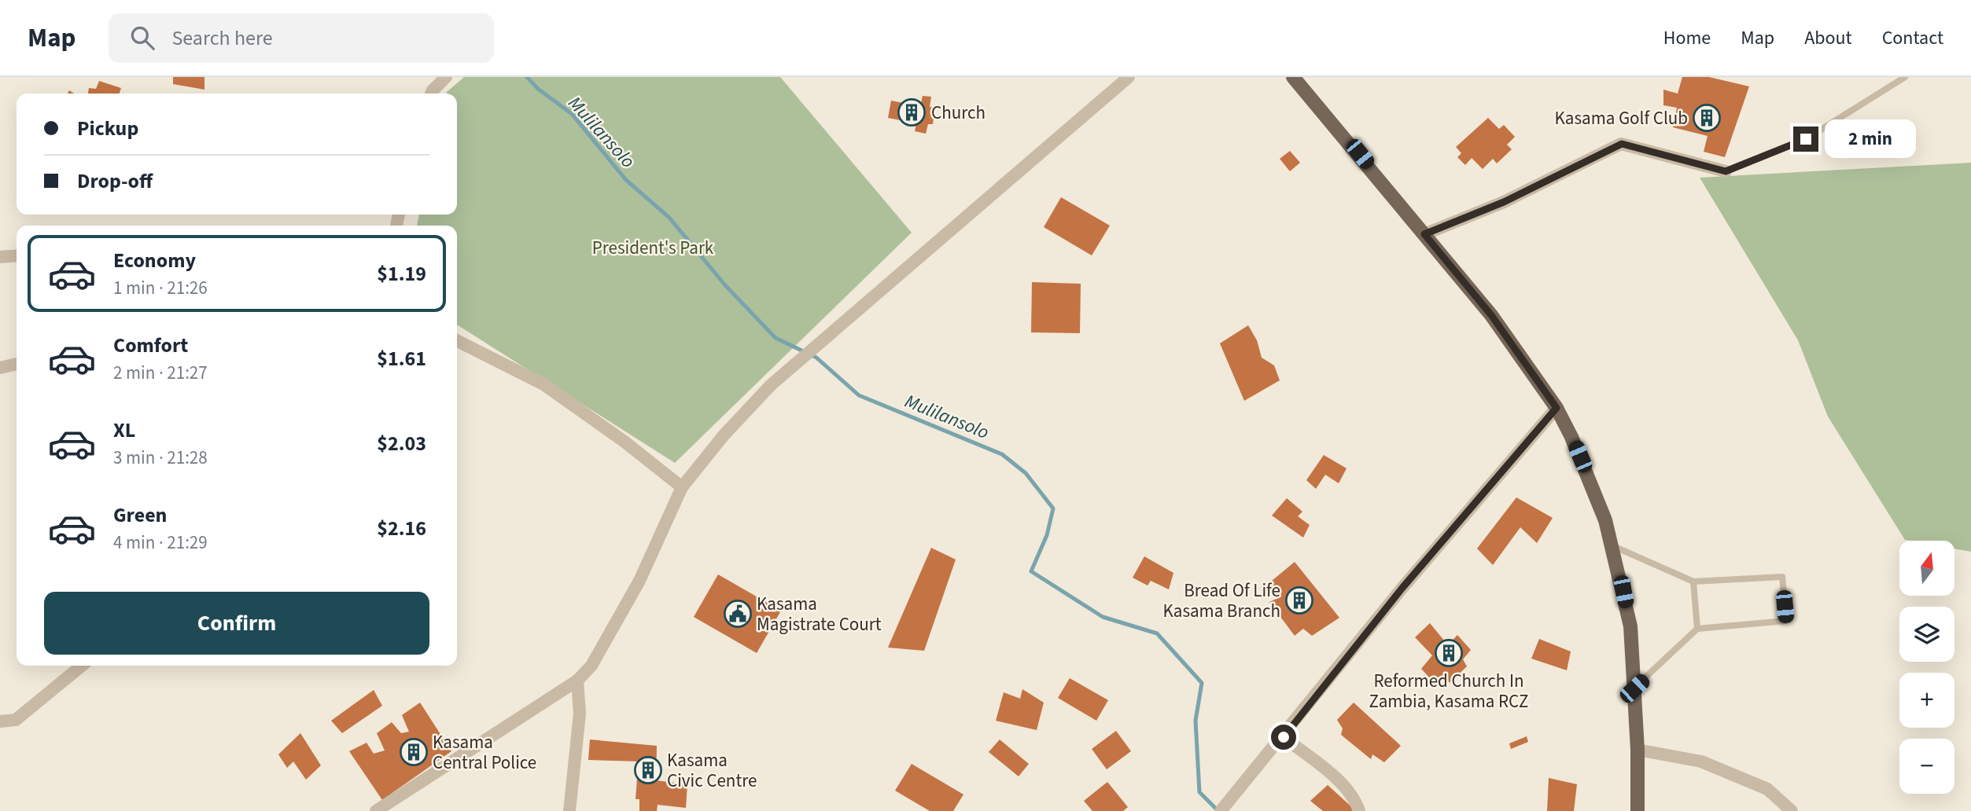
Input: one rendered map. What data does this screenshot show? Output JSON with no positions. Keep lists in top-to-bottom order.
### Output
{
  "water": ["Mulilansolo"],
  "parks": ["President's Park"],
  "places": {
    "building": [
      "Church",
      "Kasama Golf Club",
      "Bread Of Life Kasama Branch",
      "Reformed Church In Zambia, Kasama RCZ",
      "Kasama Central Police",
      "Kasama Civic Centre"
    ],
    "public building": ["Kasama Magistrate Court"]
  },
  "north": "top",
  "page": {
    "header": "Map",
    "search": "Search here",
    "nav": [
      "Home",
      "Map",
      "About",
      "Contact"
    ],
    "banner": ["Pickup", "Drop-off"],
    "bubble": "2 min",
    "list": [
      {
        "name": "Economy",
        "note": "1 min · 21:26",
        "value": "$1.19"
      },
      {
        "name": "Comfort",
        "note": "2 min · 21:27",
        "value": "$1.61"
      },
      {
        "name": "XL",
        "note": "3 min · 21:28",
        "value": "$2.03"
      },
      {
        "name": "Green",
        "note": "4 min · 21:29",
        "value": "$2.16"
      }
    ],
    "map_buttons": ["+", "−"],
    "buttons": "Confirm"
  }
}
